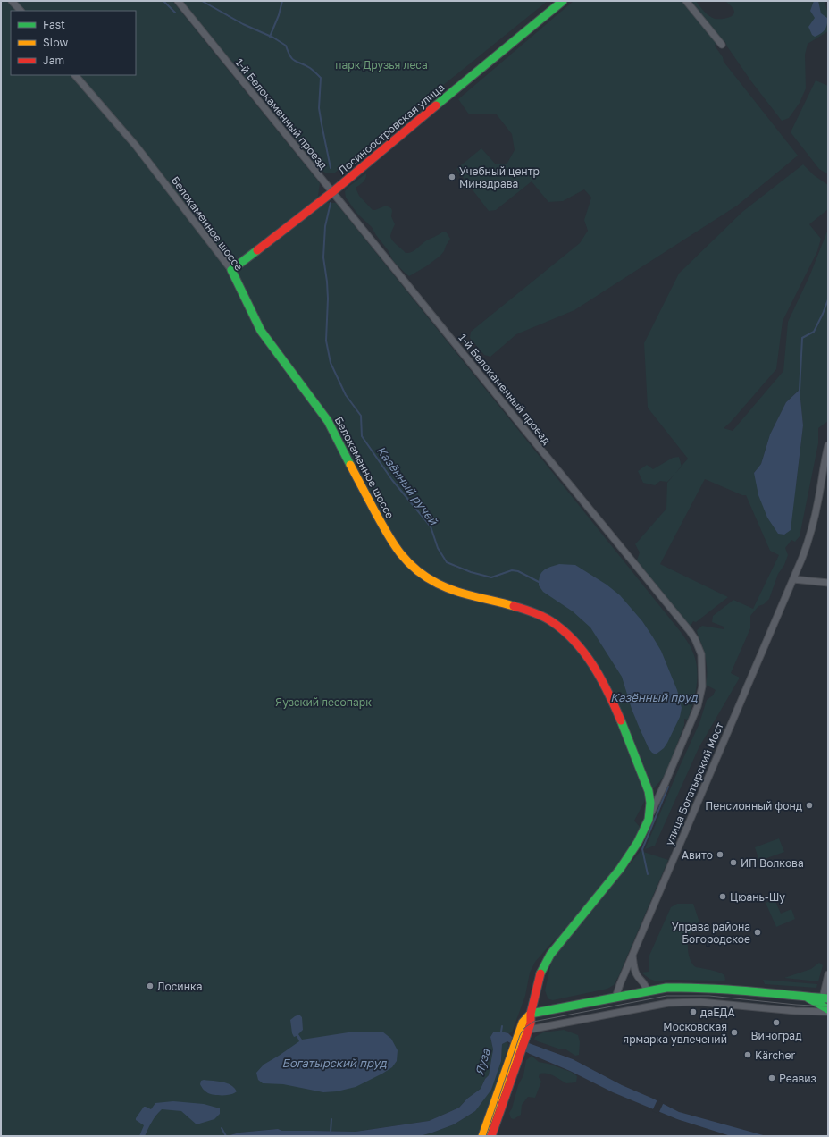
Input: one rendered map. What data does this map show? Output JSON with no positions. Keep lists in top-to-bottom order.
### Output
{
  "streets": {
    "street": [
      "1-й Белокаменный проезд",
      "Лосиноостровская улица",
      "Белокаменное шоссе",
      "улица Богатырский Мост"
    ]
  },
  "crossings": [
    ["1-й Белокаменный проезд", "Лосиноостровская улица"],
    ["1-й Белокаменный проезд", "Белокаменное шоссе"],
    ["Лосиноостровская улица", "Белокаменное шоссе"]
  ],
  "water": [
    "Казённый ручей",
    "Казённый пруд",
    "Яуза",
    "Богатырский пруд"
  ],
  "parks": ["парк Друзья леса", "Яузский лесопарк"],
  "places": [
    "Учебный центр Минздрава",
    "Пенсионный фонд",
    "Авито",
    "ИП Волкова",
    "Цюань-Шу",
    "Управа района Богородское",
    "Лосинка",
    "даЕДА",
    "Виноград",
    "Московская ярмарка увлечений",
    "Kärcher",
    "Реавиз"
  ],
  "legend": ["Fast", "Slow", "Jam"]
}
